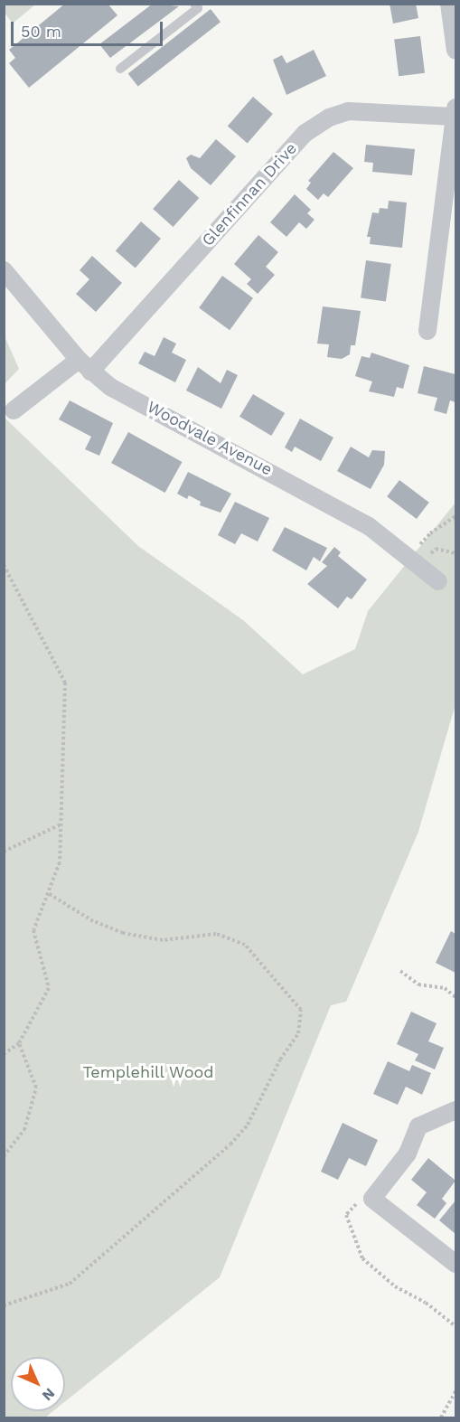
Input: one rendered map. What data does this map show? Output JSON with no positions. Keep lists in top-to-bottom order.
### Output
{
  "streets": {
    "street": ["Glenfinnan Drive", "Woodvale Avenue"]
  },
  "crossings": [
    ["Glenfinnan Drive", "Woodvale Avenue"]
  ],
  "parks": ["Templehill Wood"],
  "scale_bar": "50 m",
  "north": "bottom right"
}
